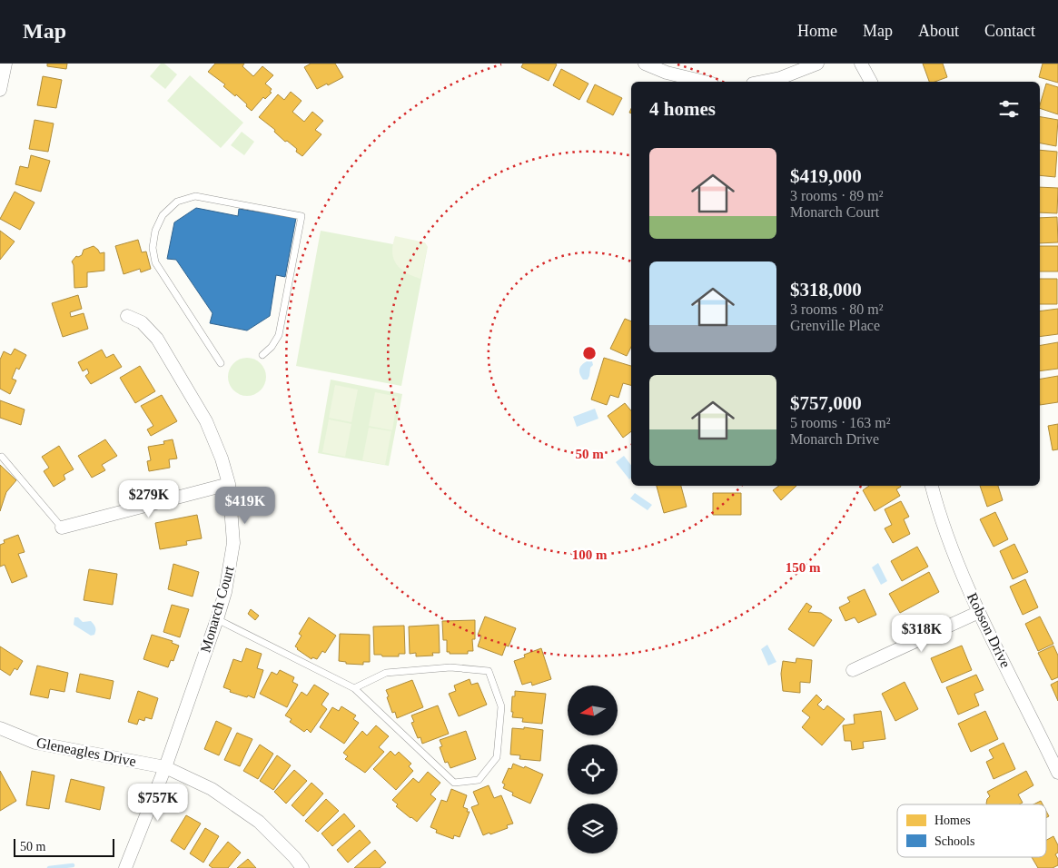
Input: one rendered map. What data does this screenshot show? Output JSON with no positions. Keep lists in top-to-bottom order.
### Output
{
  "streets": {
    "street": ["Monarch Court", "Robson Drive", "Gleneagles Drive"]
  },
  "crossings": [
    ["Monarch Court", "Gleneagles Drive"]
  ],
  "legend": ["Homes", "Schools"],
  "scale_bar": "50 m",
  "north": "left",
  "page": {
    "header": "Map",
    "nav": [
      "Home",
      "Map",
      "About",
      "Contact"
    ],
    "heading": "4 homes",
    "list": [
      {
        "name": "$419,000",
        "note": "3 rooms · 89 m² · Monarch Court"
      },
      {
        "name": "$318,000",
        "note": "3 rooms · 80 m² · Grenville Place"
      },
      {
        "name": "$757,000",
        "note": "5 rooms · 163 m² · Monarch Drive"
      }
    ],
    "price": [
      "$279K",
      "$419K",
      "$318K",
      "$757K"
    ],
    "scale": "50 m"
  },
  "rings": ["50 m", "100 m", "150 m"]
}
